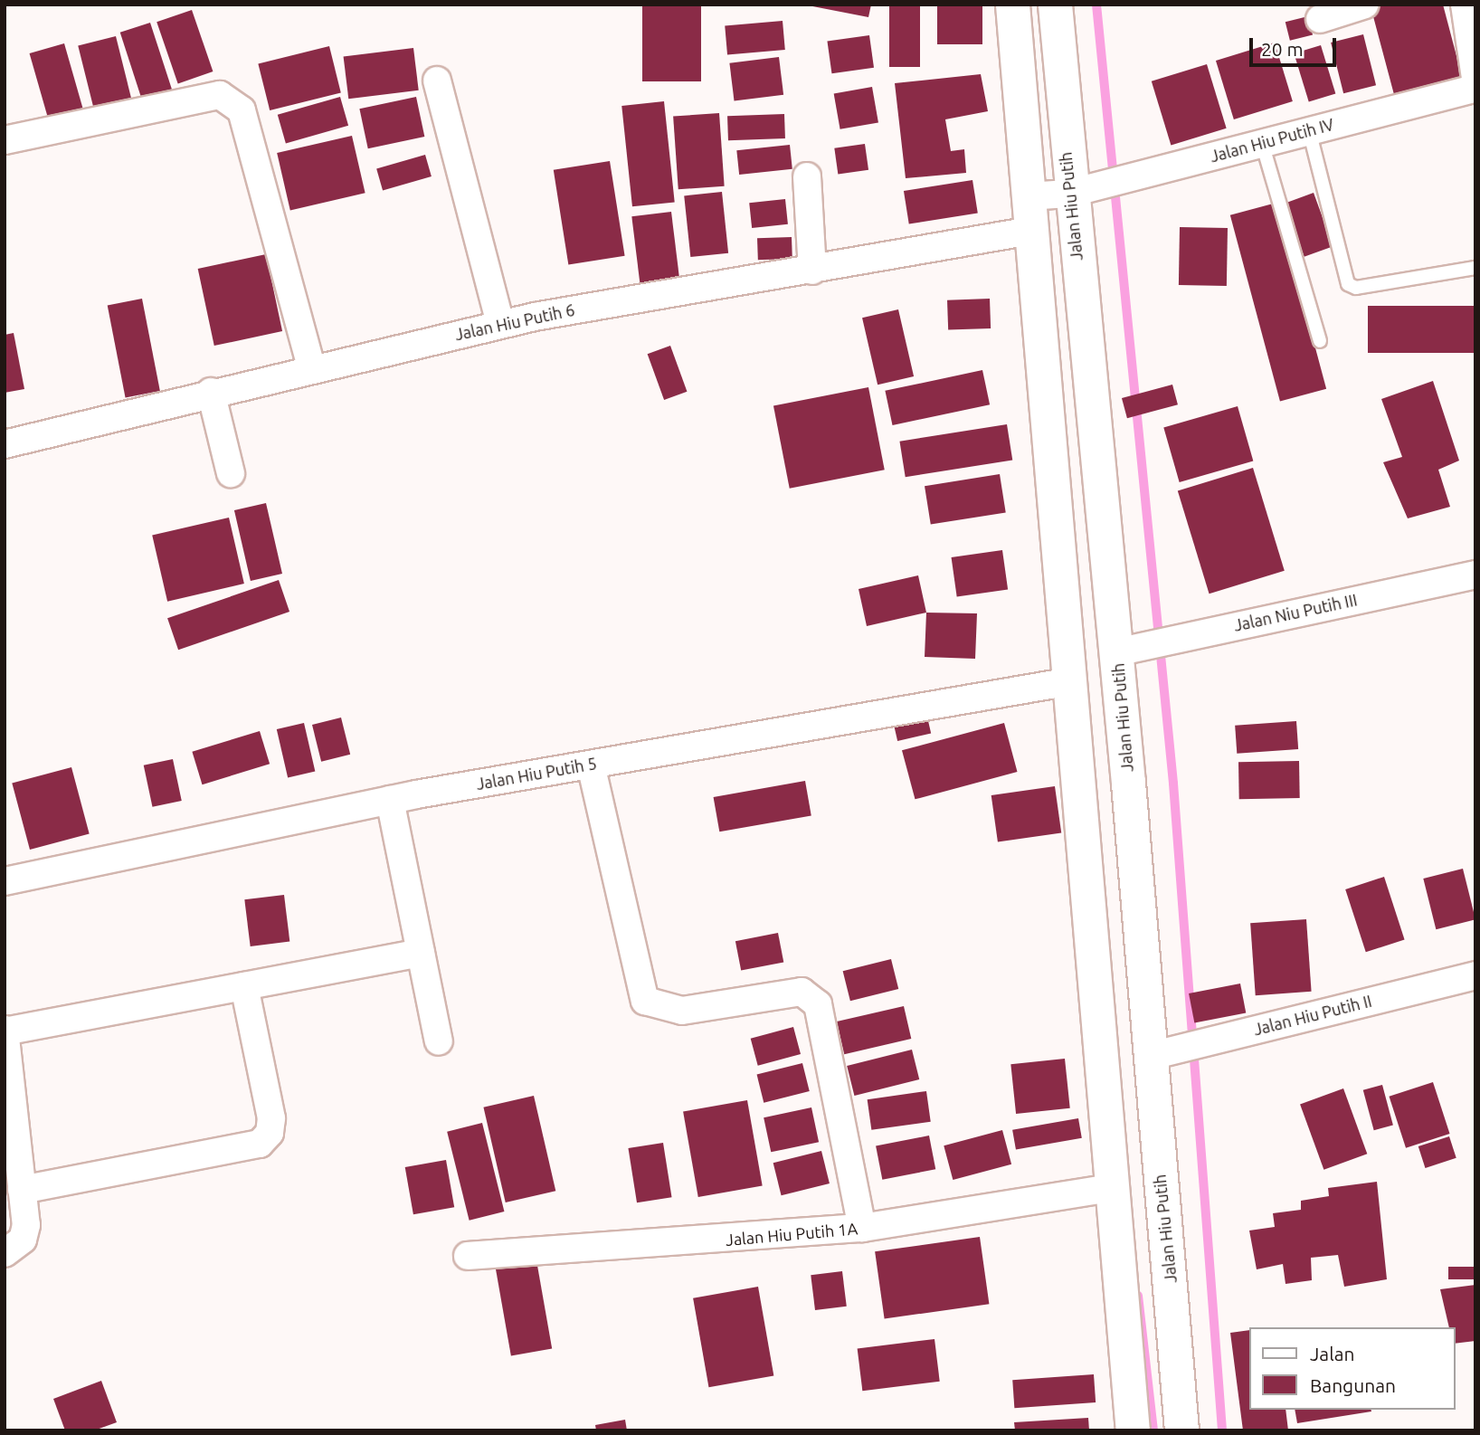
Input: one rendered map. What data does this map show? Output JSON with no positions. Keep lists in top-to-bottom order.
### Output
{
  "streets": {
    "street": [
      "Jalan Hiu Putih IV",
      "Jalan Hiu Putih",
      "Jalan Hiu Putih 6",
      "Jalan Niu Putih III",
      "Jalan Hiu Putih 5",
      "Jalan Hiu Putih II",
      "Jalan Hiu Putih 1A"
    ]
  },
  "crossings": [
    ["Jalan Hiu Putih IV", "Jalan Hiu Putih"],
    ["Jalan Hiu Putih", "Jalan Niu Putih III"],
    ["Jalan Hiu Putih", "Jalan Hiu Putih II"]
  ],
  "legend": ["Jalan", "Bangunan"],
  "scale_bar": "20 m"
}
